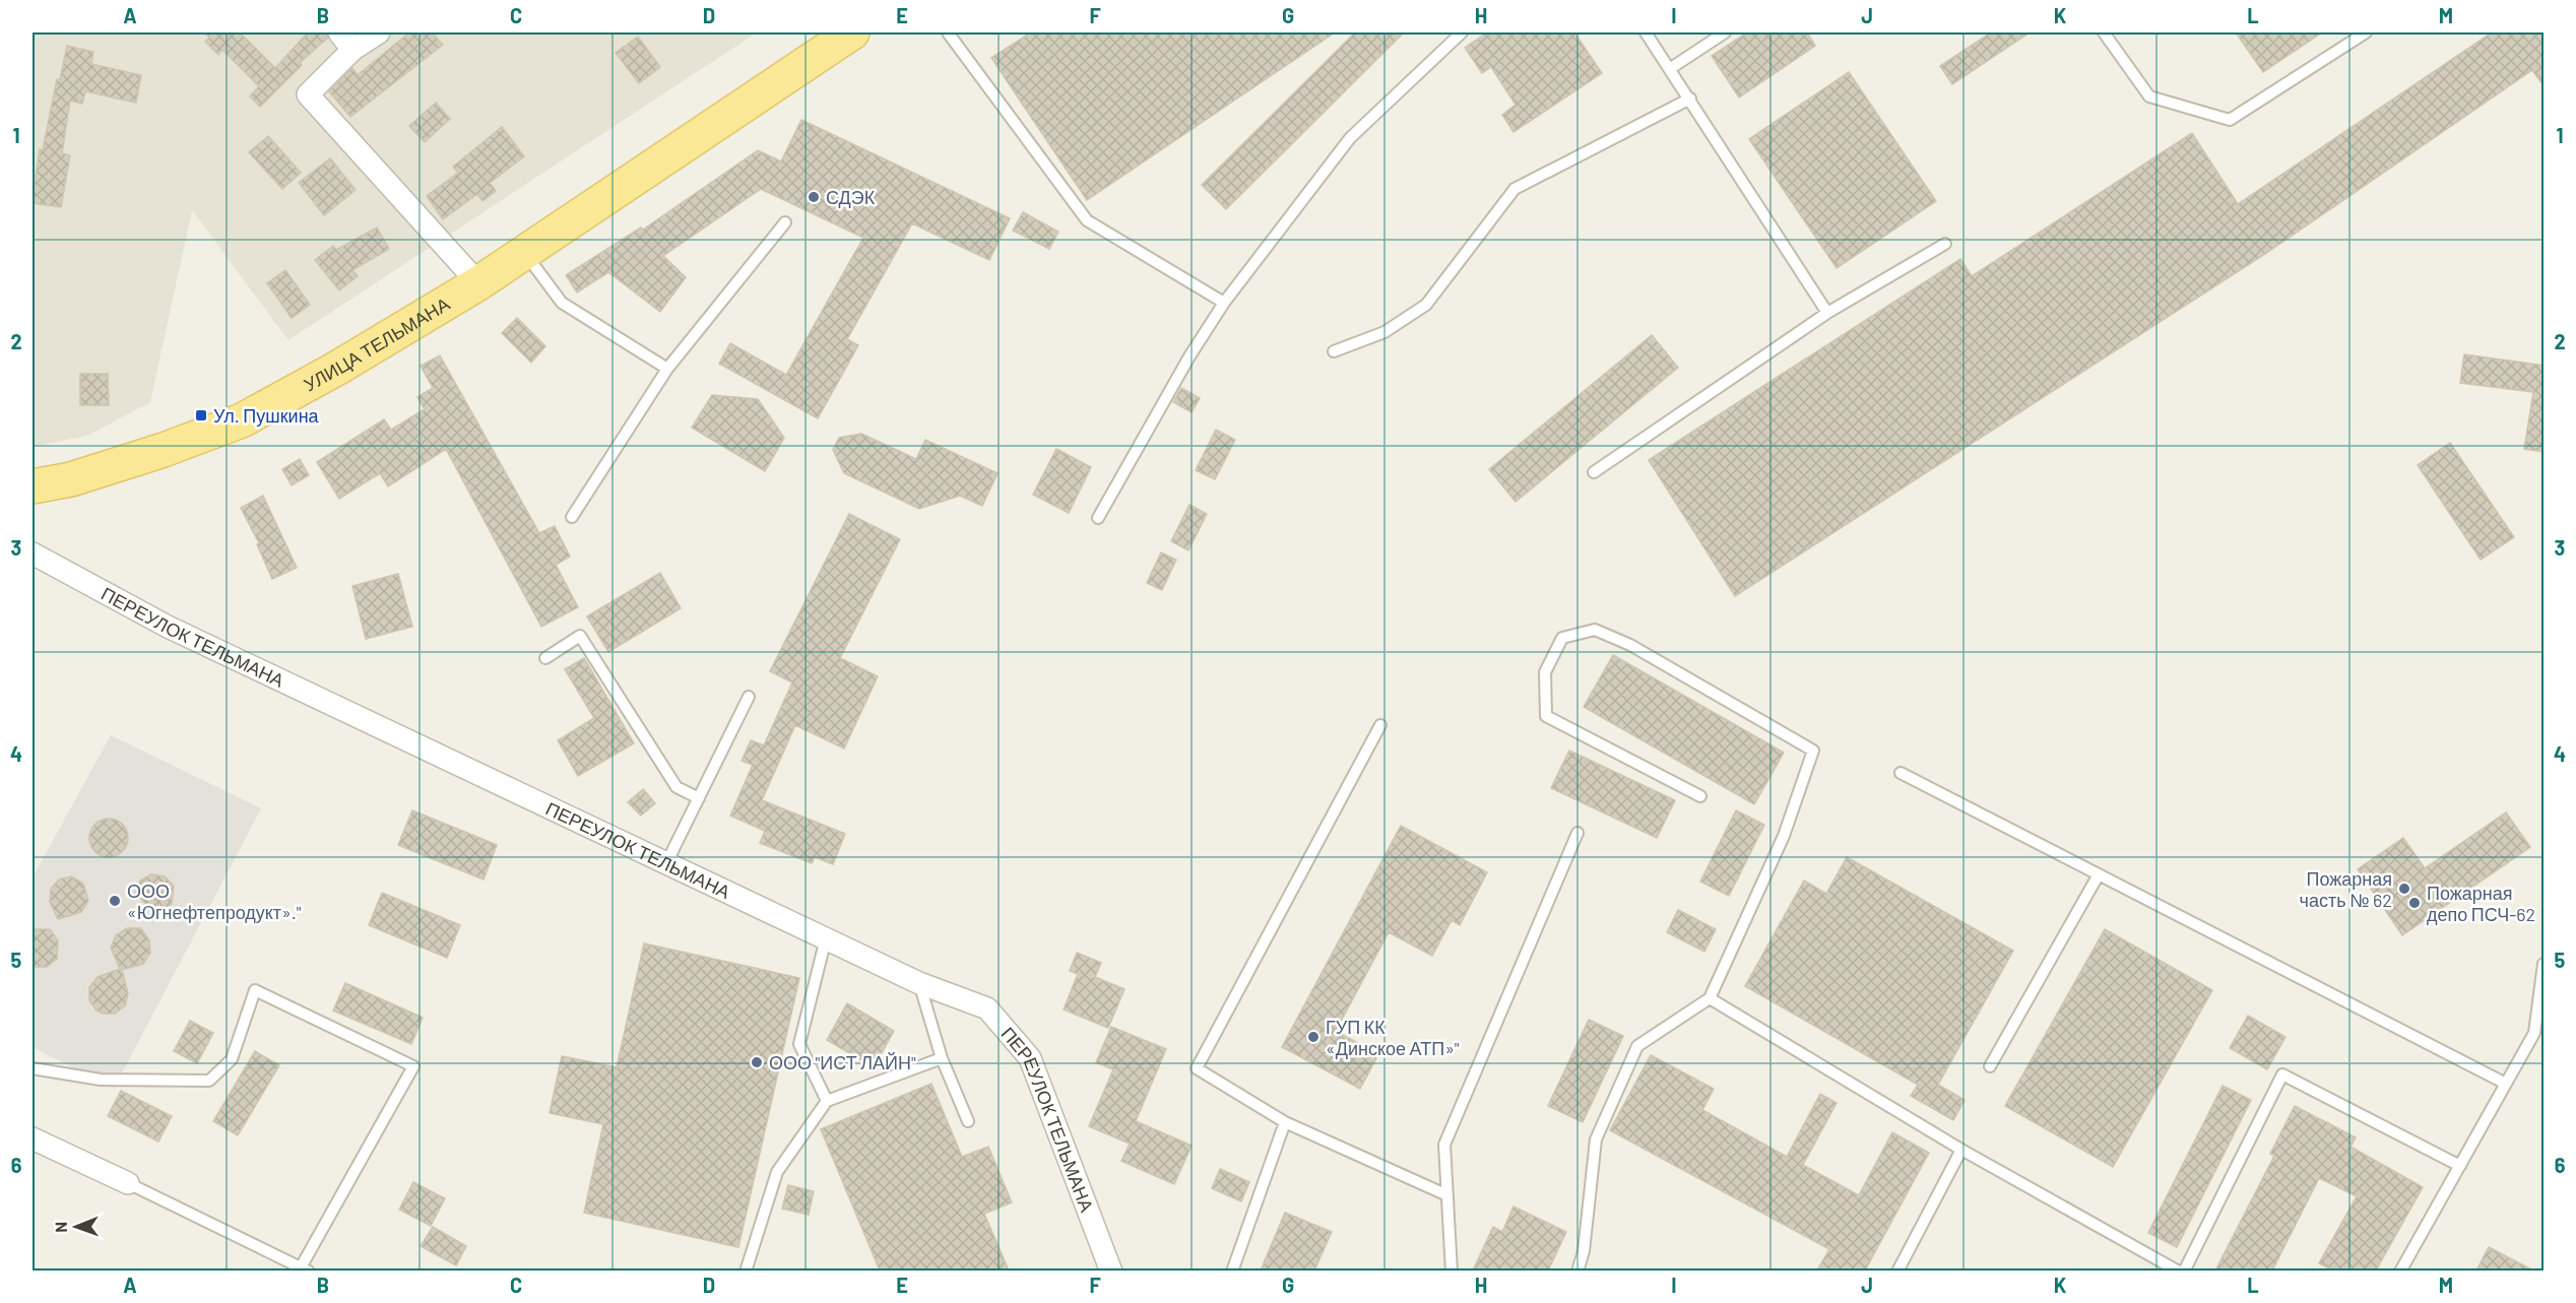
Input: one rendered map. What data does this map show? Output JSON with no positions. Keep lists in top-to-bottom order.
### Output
{
  "streets": {
    "main road": ["УЛИЦА ТЕЛЬМАНА"],
    "street": ["ПЕРЕУЛОК ТЕЛЬМАНА"]
  },
  "places": {
    "other": [
      "СДЭК",
      "Пожарная часть № 62",
      "ООО «Югнефтепродукт».\"",
      "Пожарная депо ПСЧ-62",
      "ГУП КК «Динское АТП»\"",
      "ООО \"ИСТ ЛАЙН\""
    ],
    "transit": ["Ул. Пушкина"]
  },
  "north": "left",
  "grid": {
    "columns": [
      "A",
      "B",
      "C",
      "D",
      "E",
      "F",
      "G",
      "H",
      "I",
      "J",
      "K",
      "L",
      "M"
    ],
    "rows": [
      "1",
      "2",
      "3",
      "4",
      "5",
      "6"
    ]
  }
}
